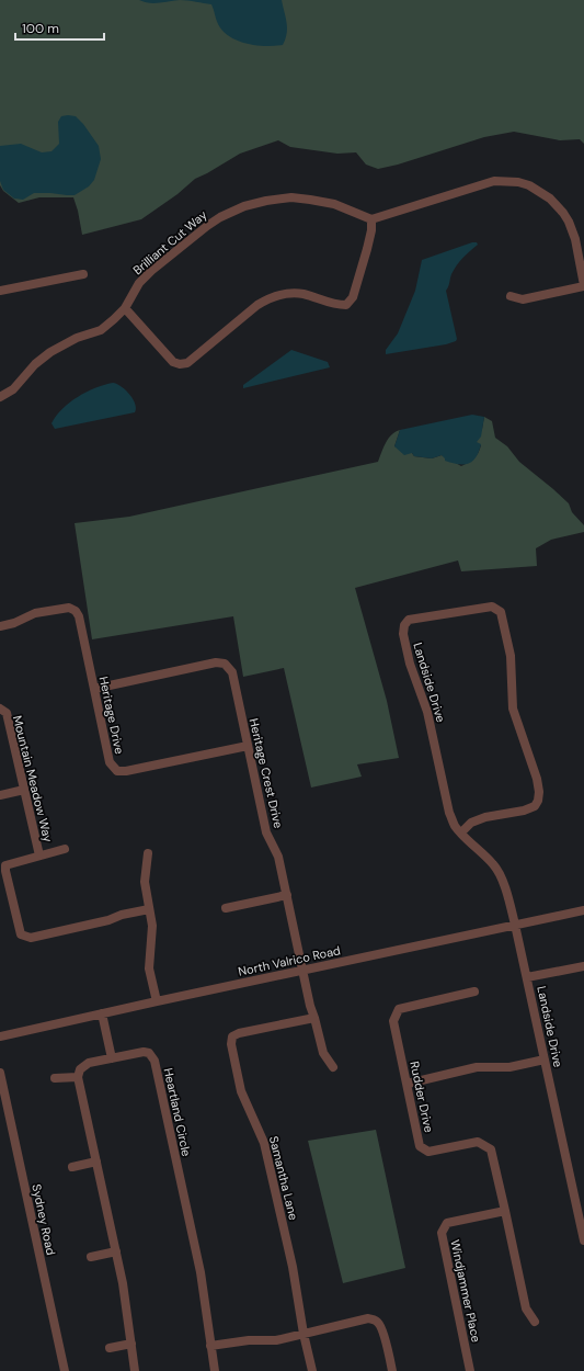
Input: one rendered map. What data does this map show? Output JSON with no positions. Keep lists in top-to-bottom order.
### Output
{
  "streets": {
    "street": [
      "Brilliant Cut Way",
      "Landside Drive",
      "Heritage Drive",
      "Heritage Crest Drive",
      "Mountain Meadow Way",
      "North Valrico Road",
      "Rudder Drive",
      "Heartland Circle",
      "Samantha Lane",
      "Sydney Road",
      "Windjammer Place"
    ]
  },
  "crossings": [
    ["Landside Drive", "North Valrico Road"],
    ["Heritage Drive", "Heritage Crest Drive"],
    ["Heritage Crest Drive", "North Valrico Road"],
    ["Heritage Crest Drive", "Samantha Lane"],
    ["Rudder Drive", "Windjammer Place"]
  ],
  "scale_bar": "100 m"
}
